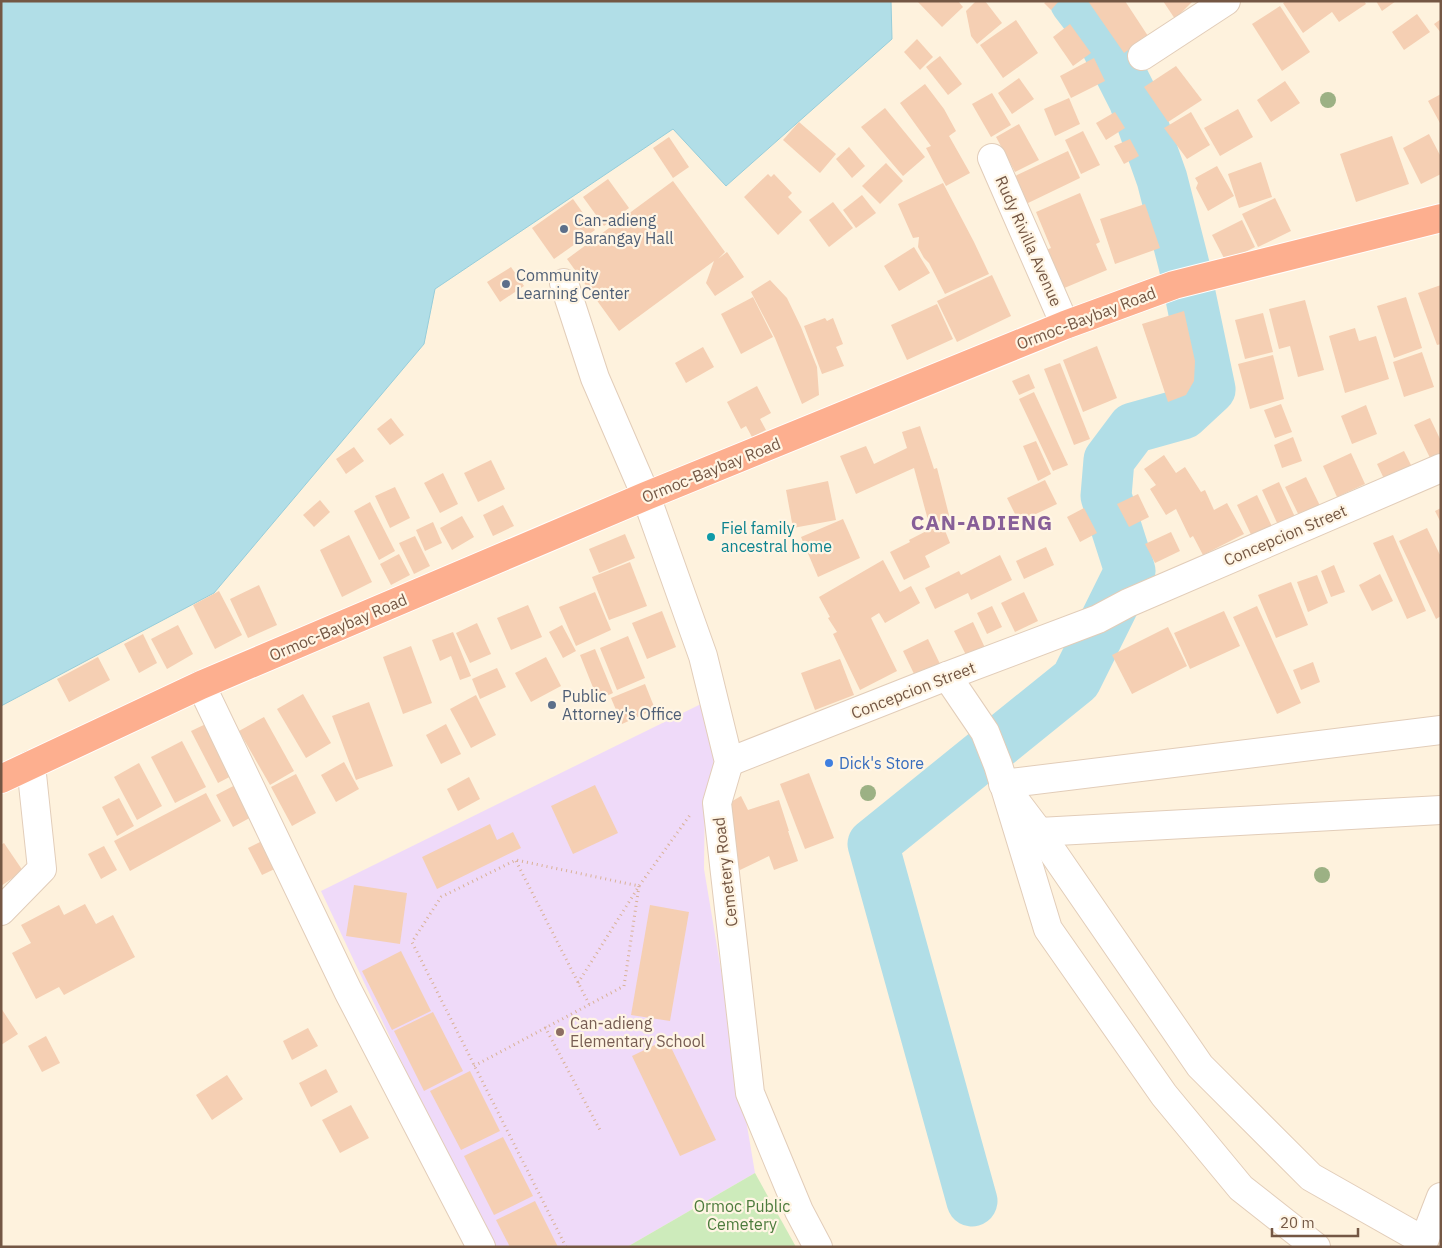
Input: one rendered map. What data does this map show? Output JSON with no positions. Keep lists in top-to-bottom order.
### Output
{
  "streets": {
    "highway": ["Ormoc-Baybay Road"],
    "street": ["Rudy Rivilla Avenue", "Concepcion Street", "Cemetery Road"]
  },
  "crossings": [
    ["Rudy Rivilla Avenue", "Ormoc-Baybay Road"],
    ["Concepcion Street", "Cemetery Road"]
  ],
  "districts": ["CAN-ADIENG"],
  "parks": ["Ormoc Public Cemetery"],
  "places": [
    "Can-adieng Barangay Hall",
    "Community Learning Center",
    "Fiel family ancestral home",
    "Public Attorney's Office",
    "Dick's Store",
    "Can-adieng Elementary School"
  ],
  "scale_bar": "20 m"
}
